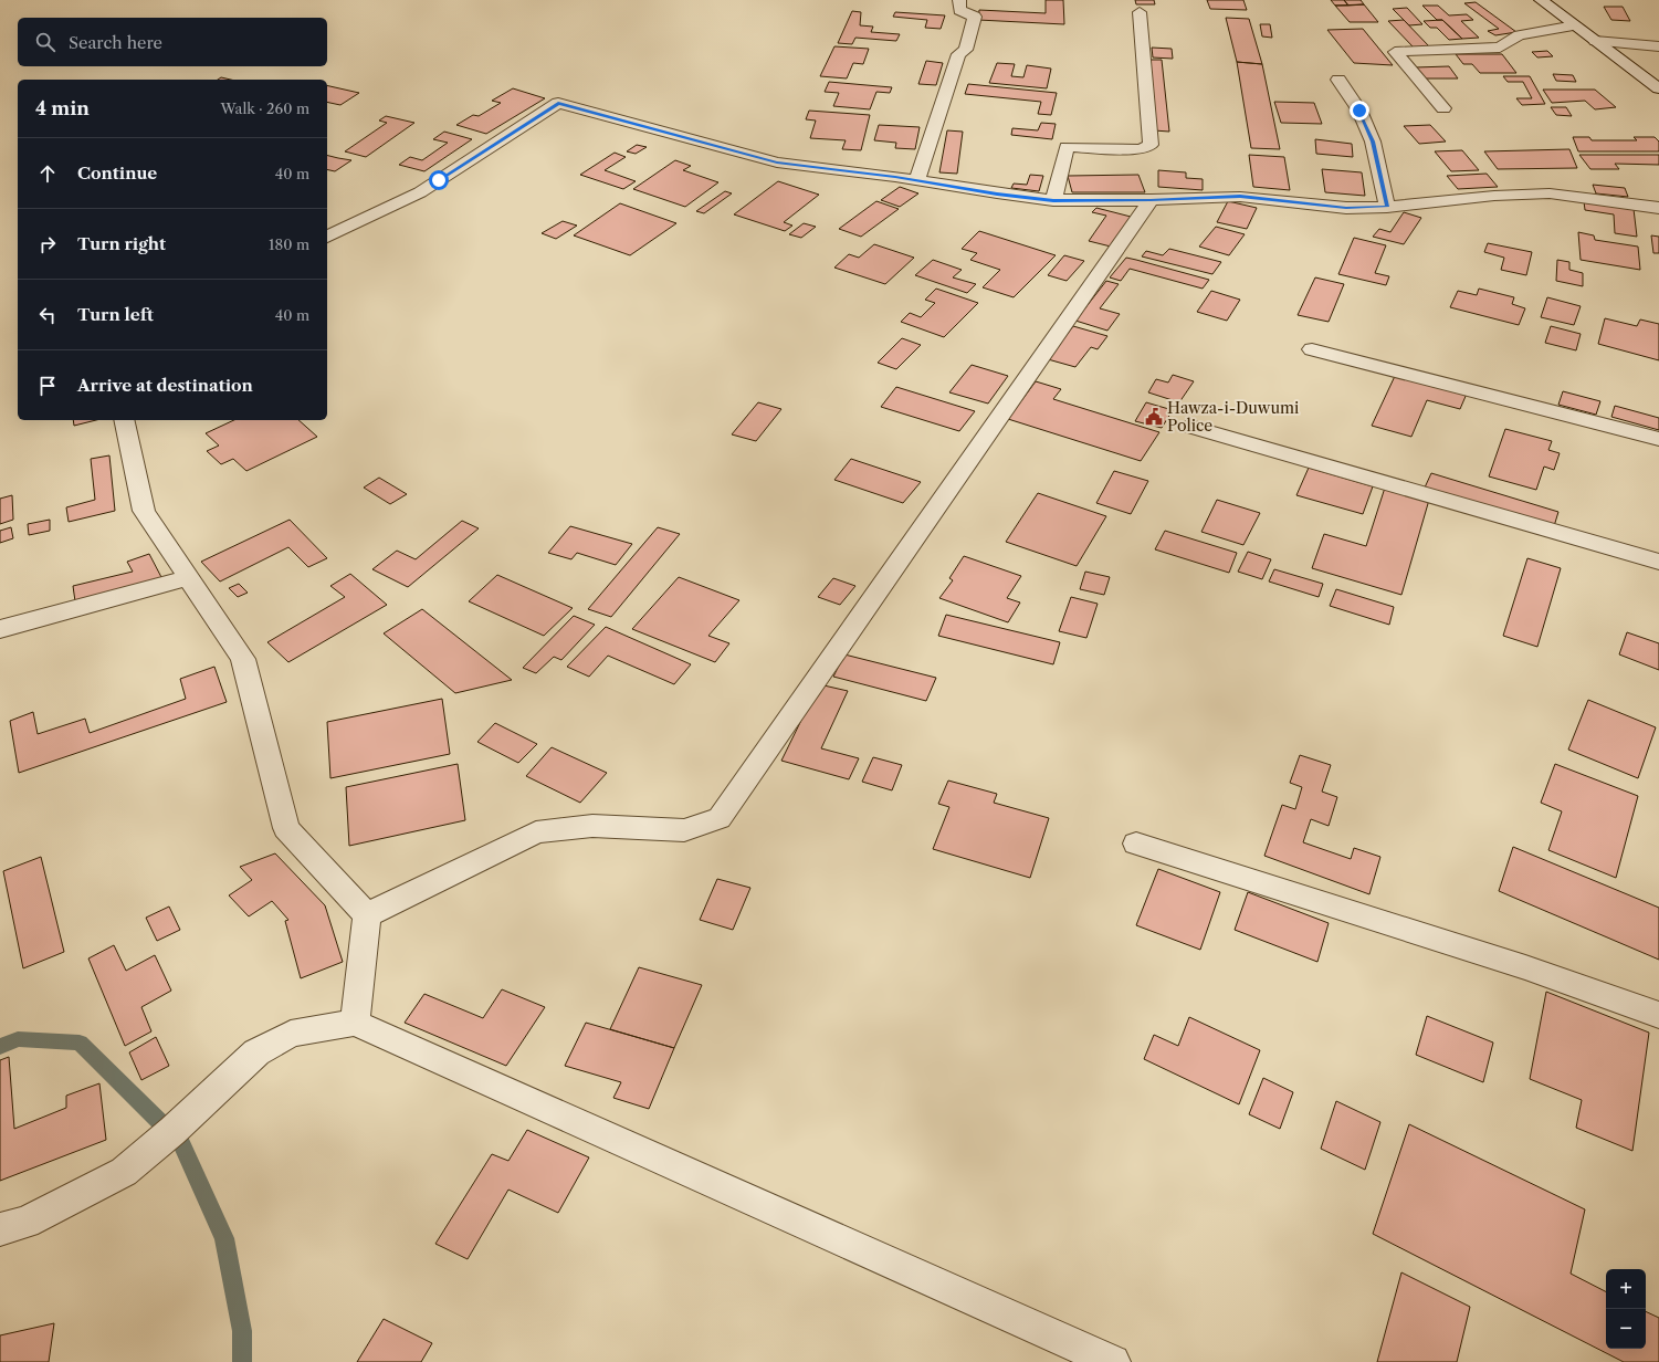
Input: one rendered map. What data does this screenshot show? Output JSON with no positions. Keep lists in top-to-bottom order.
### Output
{
  "places": {
    "public building": ["Hawza-i-Duwumi Police"]
  },
  "page": {
    "search": "Search here",
    "heading": ["4 min", "Walk · 260 m"],
    "list": [
      ["Continue", "40 m"],
      ["Turn right", "180 m"],
      ["Turn left", "40 m"],
      "Arrive at destination"
    ],
    "map_buttons": ["+", "−"]
  }
}
